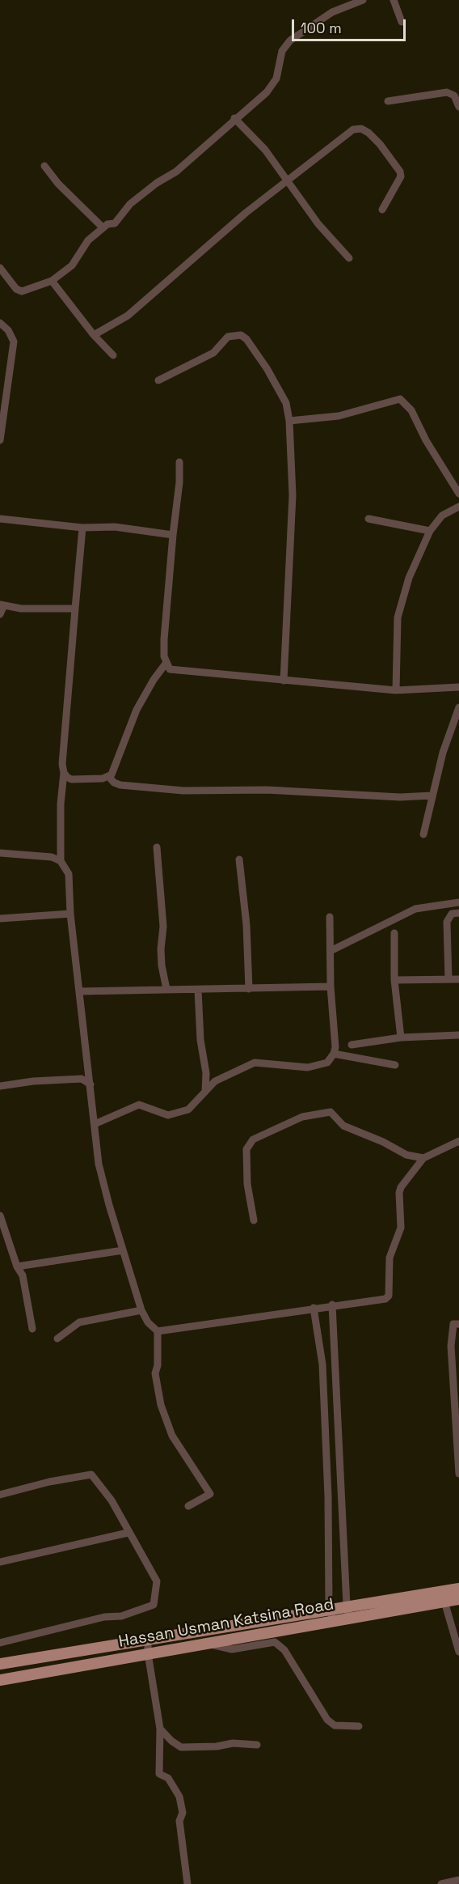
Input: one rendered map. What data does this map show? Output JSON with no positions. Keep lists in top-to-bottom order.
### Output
{
  "streets": {
    "main road": ["Hassan Usman Katsina Road"]
  },
  "scale_bar": "100 m"
}
